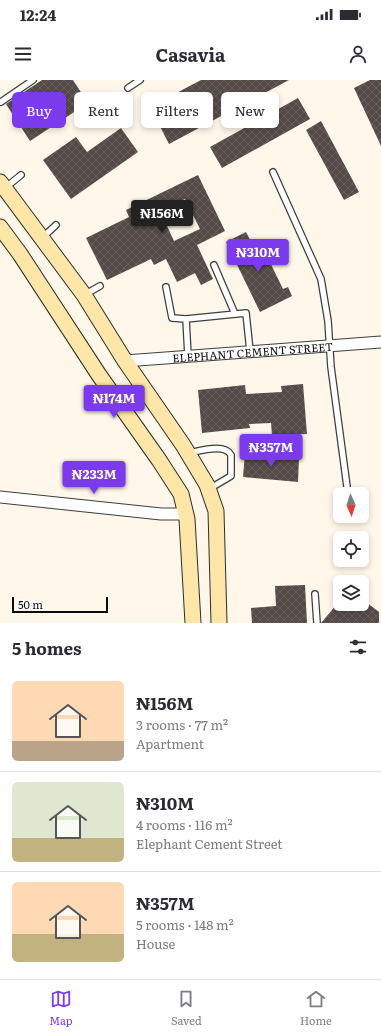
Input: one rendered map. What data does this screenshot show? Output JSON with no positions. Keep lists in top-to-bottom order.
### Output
{
  "streets": {
    "street": ["ELEPHANT CEMENT STREET"]
  },
  "scale_bar": "50 m",
  "north": "bottom",
  "page": {
    "status": "12:24",
    "header": "Casavia",
    "chip": [
      "Buy",
      "Rent",
      "Filters",
      "New"
    ],
    "price": [
      "₦156M",
      "₦310M",
      "₦174M",
      "₦357M",
      "₦233M"
    ],
    "scale": "50 m",
    "heading": "5 homes",
    "list": [
      {
        "name": "₦156M",
        "note": "3 rooms · 77 m² · Apartment"
      },
      {
        "name": "₦310M",
        "note": "4 rooms · 116 m² · Elephant Cement Street"
      },
      {
        "name": "₦357M",
        "note": "5 rooms · 148 m² · House"
      }
    ],
    "tabs": ["Map", "Saved", "Home"]
  }
}
